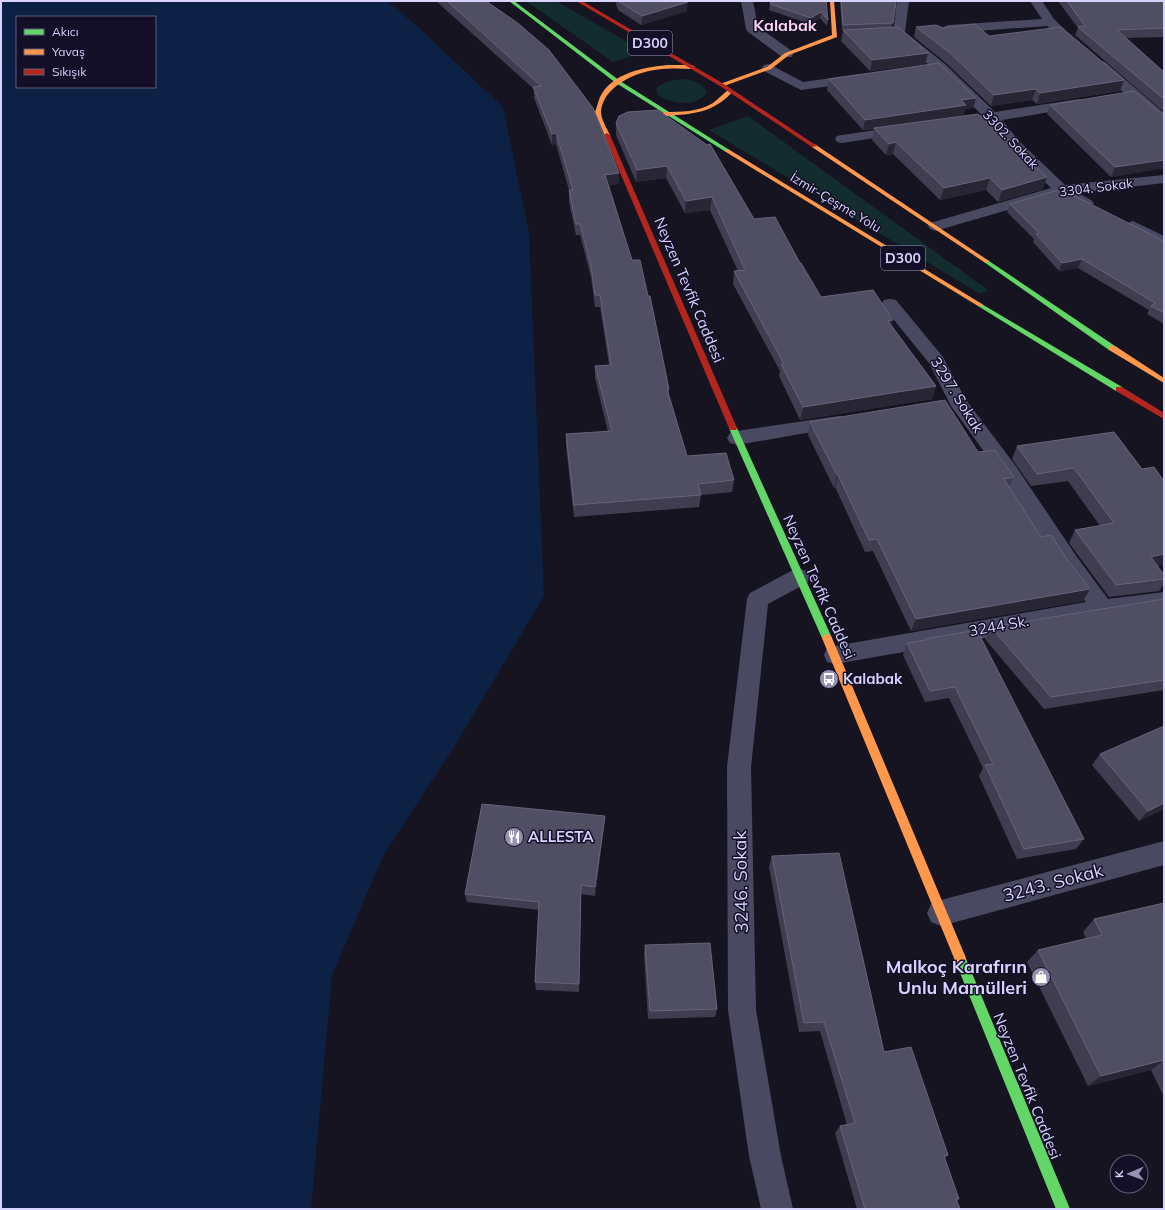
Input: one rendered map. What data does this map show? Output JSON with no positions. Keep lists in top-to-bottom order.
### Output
{
  "streets": {
    "main road": ["D300", "İzmir-Çeşme Yolu", "Neyzen Tevfik Caddesi"],
    "street": [
      "3302. Sokak",
      "3304. Sokak",
      "3297. Sokak",
      "3244 Sk.",
      "3246. Sokak",
      "3243. Sokak"
    ]
  },
  "crossings": [
    ["D300", "3304. Sokak"],
    ["D300", "İzmir-Çeşme Yolu"],
    ["D300", "Neyzen Tevfik Caddesi"],
    ["3302. Sokak", "3304. Sokak"],
    ["İzmir-Çeşme Yolu", "Neyzen Tevfik Caddesi"],
    ["Neyzen Tevfik Caddesi", "3244 Sk."],
    ["Neyzen Tevfik Caddesi", "3246. Sokak"],
    ["Neyzen Tevfik Caddesi", "3243. Sokak"],
    ["3297. Sokak", "3244 Sk."]
  ],
  "districts": ["Kalabak"],
  "places": {
    "bus stop": ["Kalabak"],
    "restaurant": ["ALLESTA"],
    "shop": ["Malkoç Karafırın Unlu Mamülleri"]
  },
  "legend": ["Akıcı", "Yavaş", "Sıkışık"],
  "north": "left"
}
